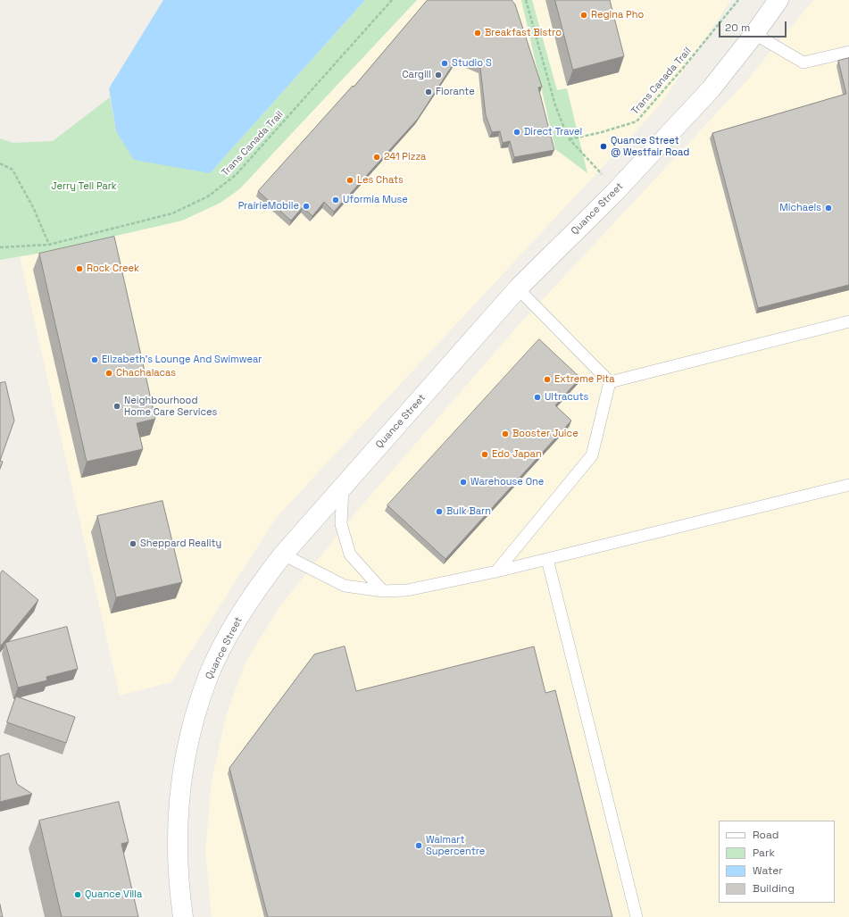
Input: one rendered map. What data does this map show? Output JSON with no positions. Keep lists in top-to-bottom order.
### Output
{
  "streets": {
    "street": ["Quance Street"],
    "path": ["Trans Canada Trail"]
  },
  "parks": ["Jerry Tell Park"],
  "places": [
    "Regina Pho",
    "Breakfast Bistro",
    "Studio S",
    "Cargill",
    "Fiorante",
    "Direct Travel",
    "Quance Street @ Westfair Road",
    "241 Pizza",
    "Les Chats",
    "Uformia Muse",
    "PrairieMobile",
    "Michaels",
    "Rock Creek",
    "Elizabeth's Lounge And Swimwear",
    "Chachalacas",
    "Extreme Pita",
    "Ultracuts",
    "Neighbourhood Home Care Services",
    "Booster Juice",
    "Edo Japan",
    "Warehouse One",
    "Bulk Barn",
    "Sheppard Reality",
    "Walmart Supercentre",
    "Quance Villa"
  ],
  "legend": [
    "Road",
    "Park",
    "Water",
    "Building"
  ],
  "scale_bar": "20 m"
}
